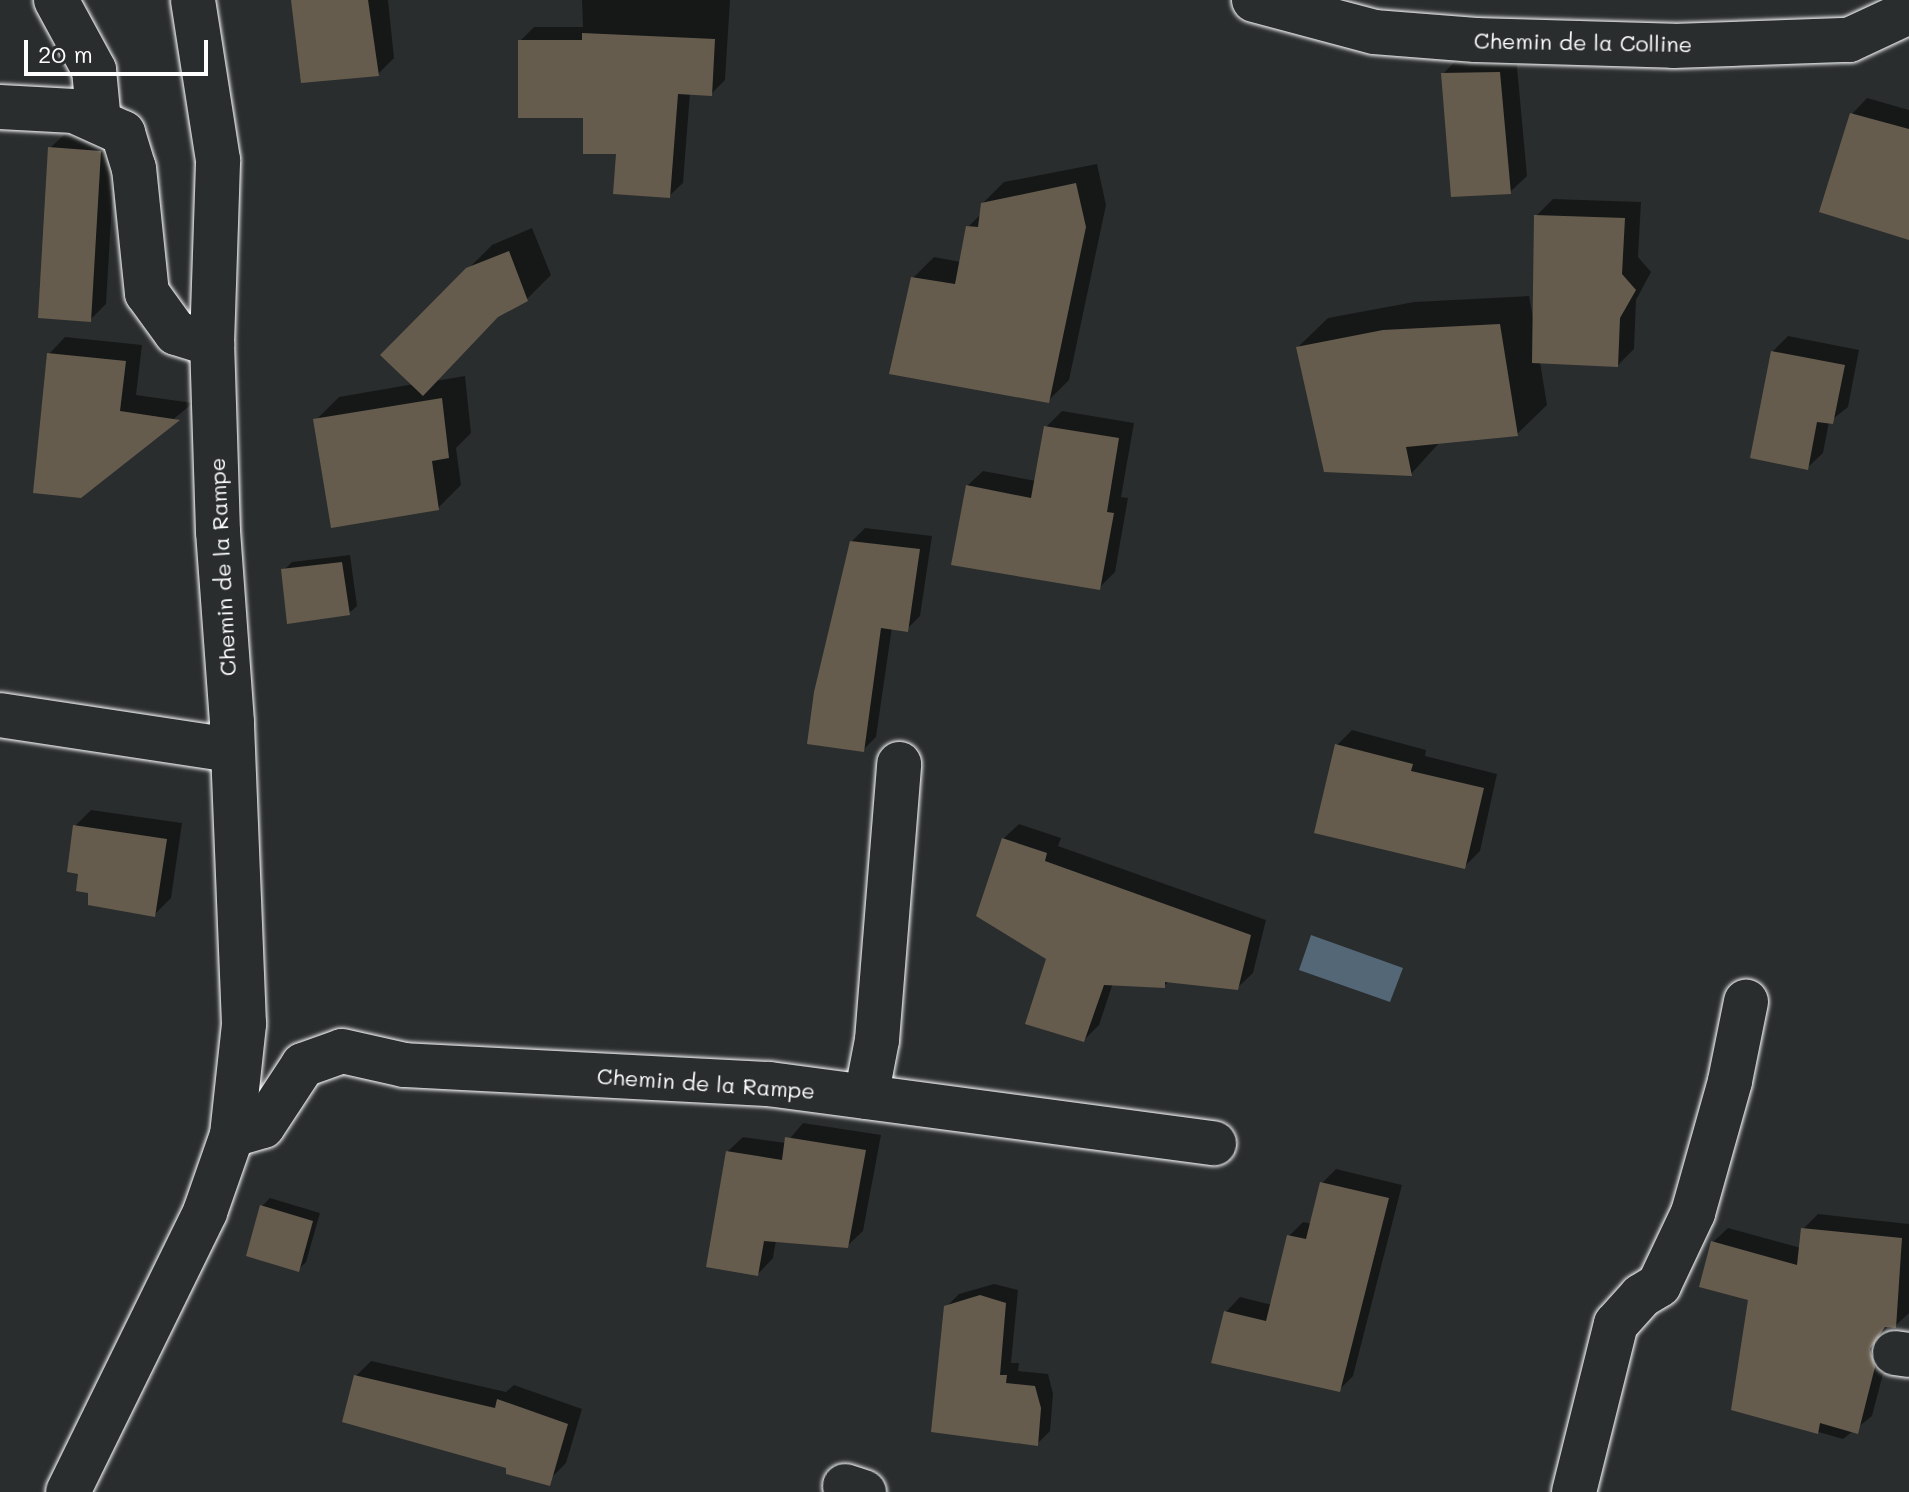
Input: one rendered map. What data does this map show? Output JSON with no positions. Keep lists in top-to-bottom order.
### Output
{
  "streets": {
    "street": ["Chemin de la Colline", "Chemin de la Rampe"]
  },
  "scale_bar": "20 m"
}
